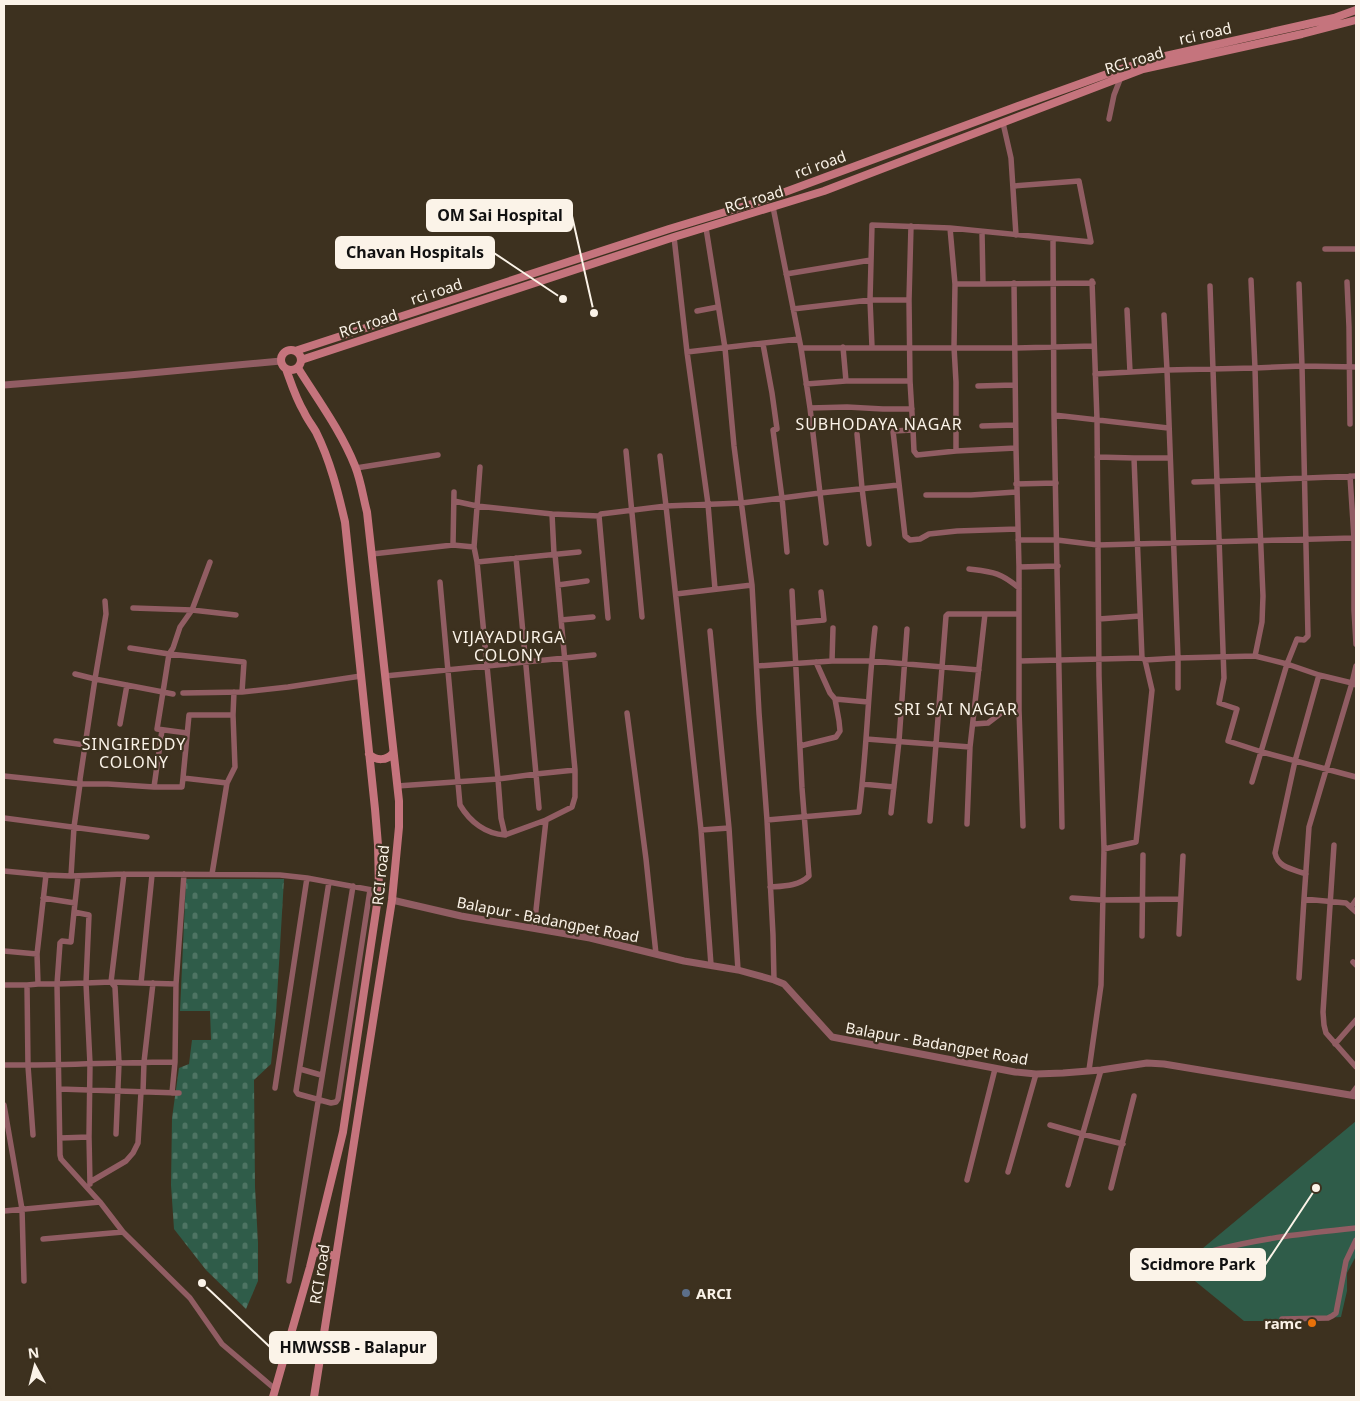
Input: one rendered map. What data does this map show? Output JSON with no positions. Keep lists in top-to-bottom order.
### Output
{
  "streets": {
    "main road": ["rci road", "RCI road"],
    "street": ["Balapur - Badangpet Road"]
  },
  "crossings": [
    ["rci road", "RCI road"],
    ["RCI road", "Balapur - Badangpet Road"]
  ],
  "districts": [
    "SUBHODAYA NAGAR",
    "VIJAYADURGA COLONY",
    "SRI SAI NAGAR",
    "SINGIREDDY COLONY"
  ],
  "places": [
    "Chavan Hospitals",
    "OM Sai Hospital",
    "Scidmore Park",
    "HMWSSB - Balapur",
    "ARCI",
    "ramc"
  ],
  "north": "top"
}
